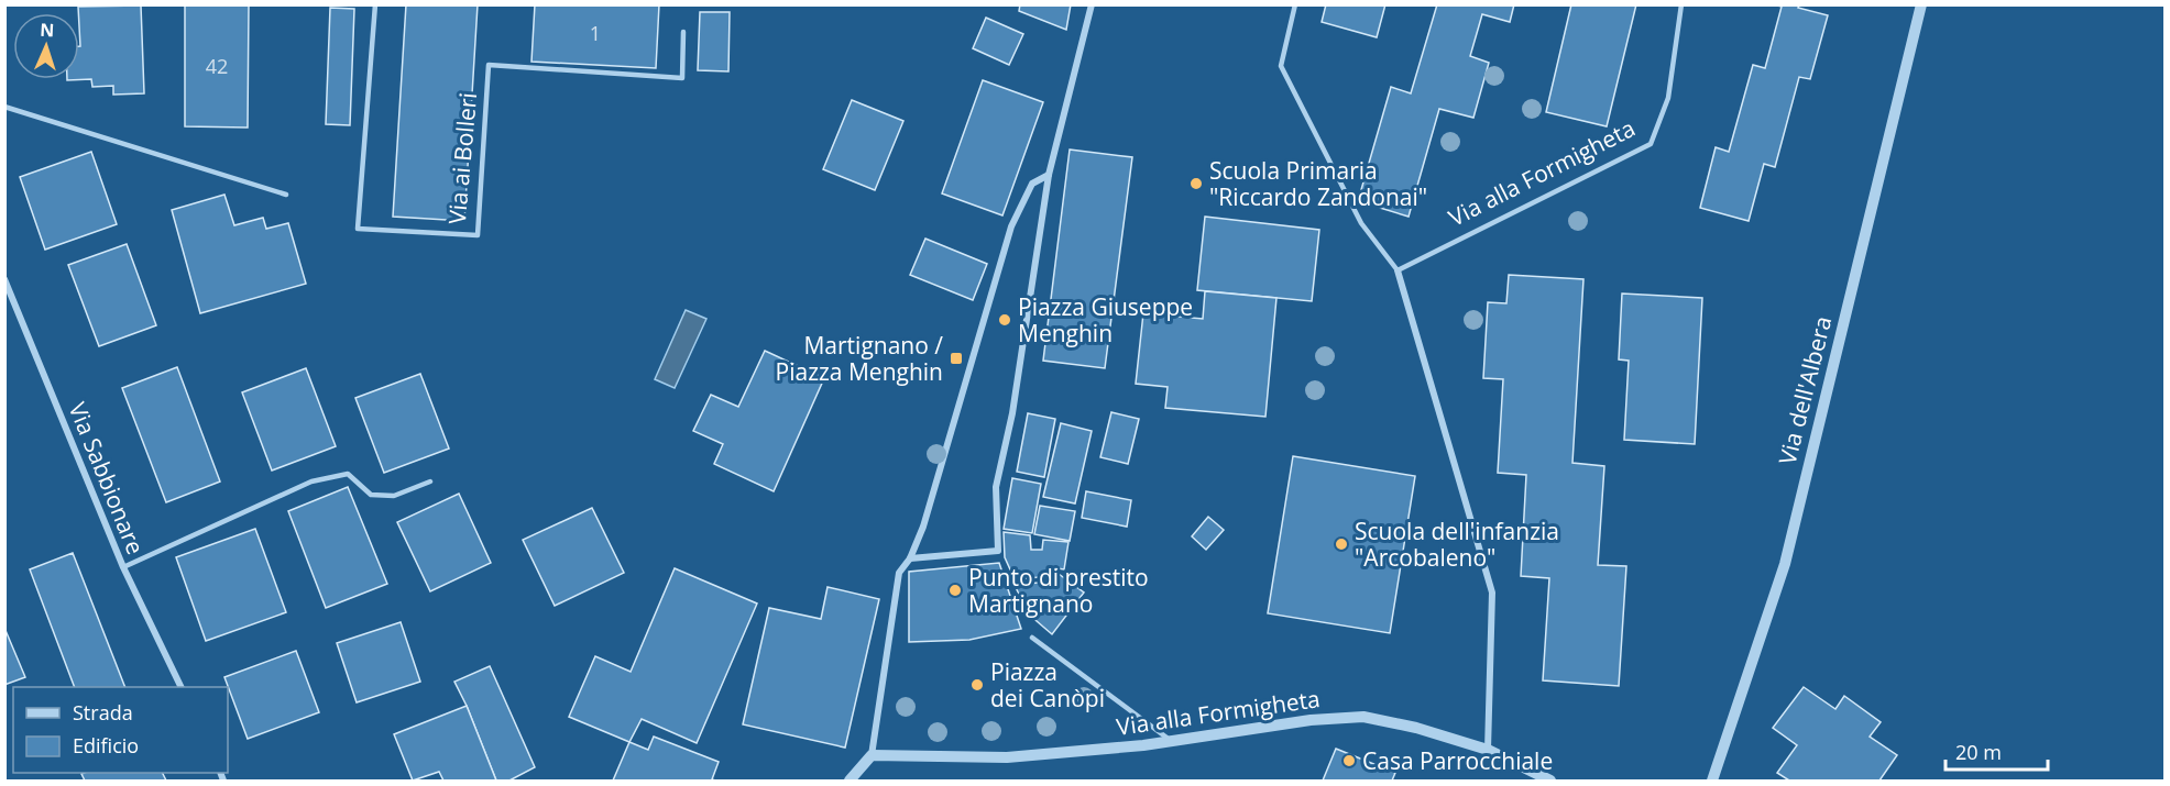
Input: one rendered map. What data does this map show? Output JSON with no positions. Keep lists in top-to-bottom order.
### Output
{
  "streets": {
    "street": ["Via alla Formigheta", "Via dell'Albera", "Via Sabbionare"],
    "lane": ["Via ai Bolleri"]
  },
  "places": {
    "other": [
      "Scuola Primaria \"Riccardo Zandonai\"",
      "Piazza Giuseppe Menghin",
      "Scuola dell'infanzia \"Arcobaleno\"",
      "Punto di prestito Martignano",
      "Piazza dei Canòpi",
      "Casa Parrocchiale"
    ],
    "transit": ["Martignano / Piazza Menghin"]
  },
  "house_numbers": ["1", "42"],
  "legend": ["Strada", "Edificio"],
  "scale_bar": "20 m",
  "north": "top"
}
